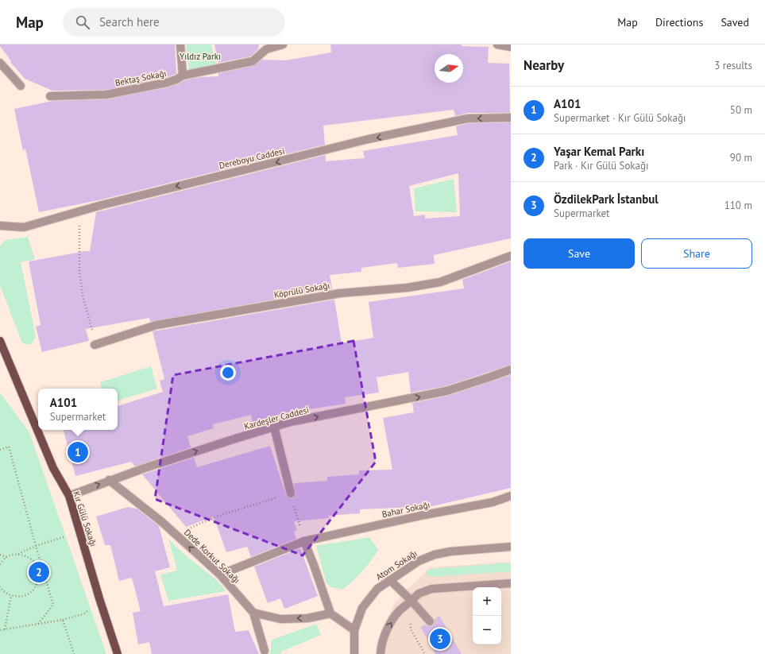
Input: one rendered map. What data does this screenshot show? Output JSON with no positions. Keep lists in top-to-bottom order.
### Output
{
  "streets": {
    "main road": ["Kır Gülü Sokağı"],
    "street": [
      "Bektaş Sokağı",
      "Dereboyu Caddesi",
      "Köprülü Sokağı",
      "Kardeşler Caddesi",
      "Bahar Sokağı",
      "Dede Korkut Sokağı",
      "Atom Sokağı"
    ]
  },
  "crossings": [
    ["Kardeşler Caddesi", "Kır Gülü Sokağı"],
    ["Kardeşler Caddesi", "Dede Korkut Sokağı"],
    ["Bahar Sokağı", "Dede Korkut Sokağı"]
  ],
  "one_way": ["Dereboyu Caddesi", "Kardeşler Caddesi"],
  "parks": ["Yıldız Parkı"],
  "north": "right",
  "page": {
    "header": "Map",
    "search": "Search here",
    "nav": ["Map", "Directions", "Saved"],
    "heading": ["Nearby", "3 results"],
    "list": [
      {
        "mark": "1",
        "name": "A101",
        "note": "Supermarket · Kır Gülü Sokağı",
        "value": "50 m"
      },
      {
        "mark": "2",
        "name": "Yaşar Kemal Parkı",
        "note": "Park · Kır Gülü Sokağı",
        "value": "90 m"
      },
      {
        "mark": "3",
        "name": "ÖzdilekPark İstanbul",
        "note": "Supermarket",
        "value": "110 m"
      }
    ],
    "buttons": ["Save", "Share"],
    "popup": ["A101", "Supermarket"],
    "pins": ["1", "2", "3"],
    "map_buttons": ["+", "−"]
  }
}
